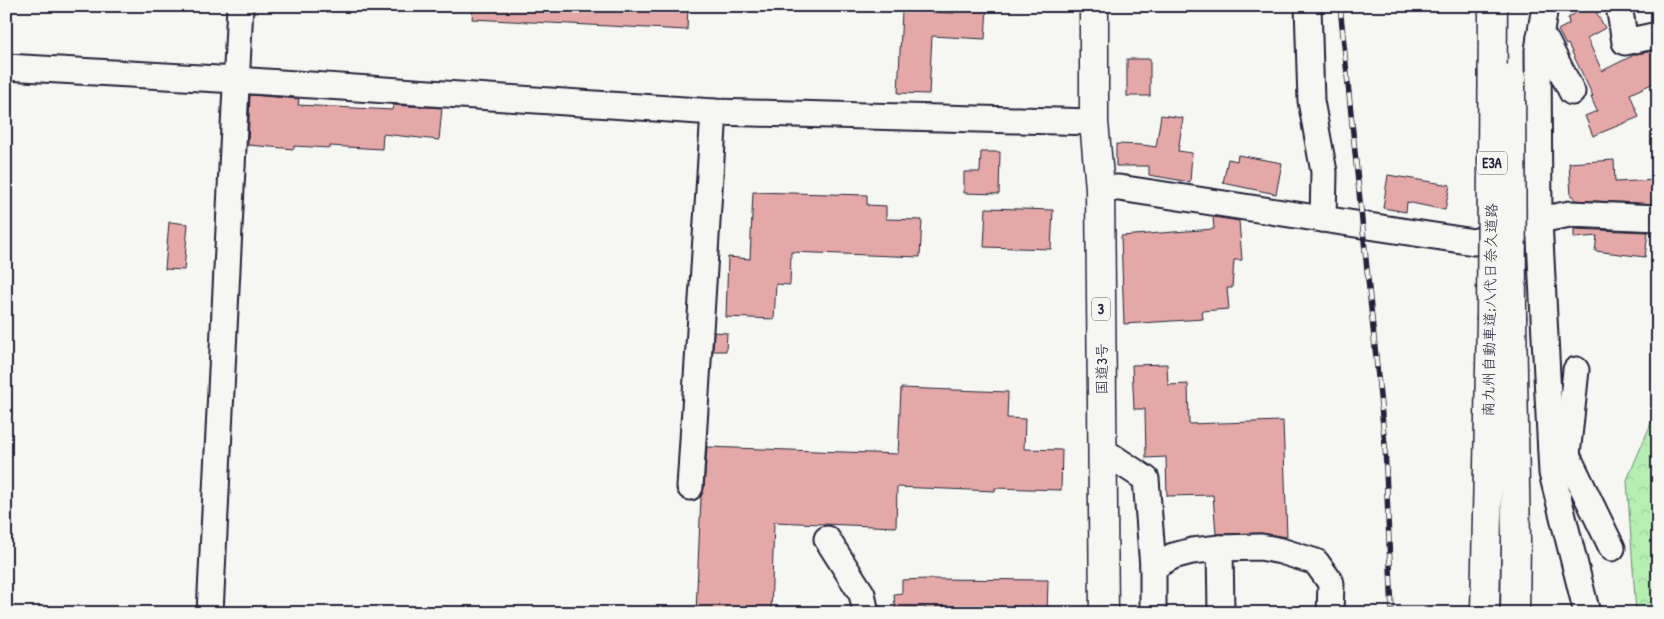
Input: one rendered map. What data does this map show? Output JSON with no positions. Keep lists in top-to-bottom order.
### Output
{
  "streets": {
    "highway": [
      "E3A",
      "3",
      "南九州自動車道;八代日奈久道路",
      "国道3号"
    ]
  }
}
